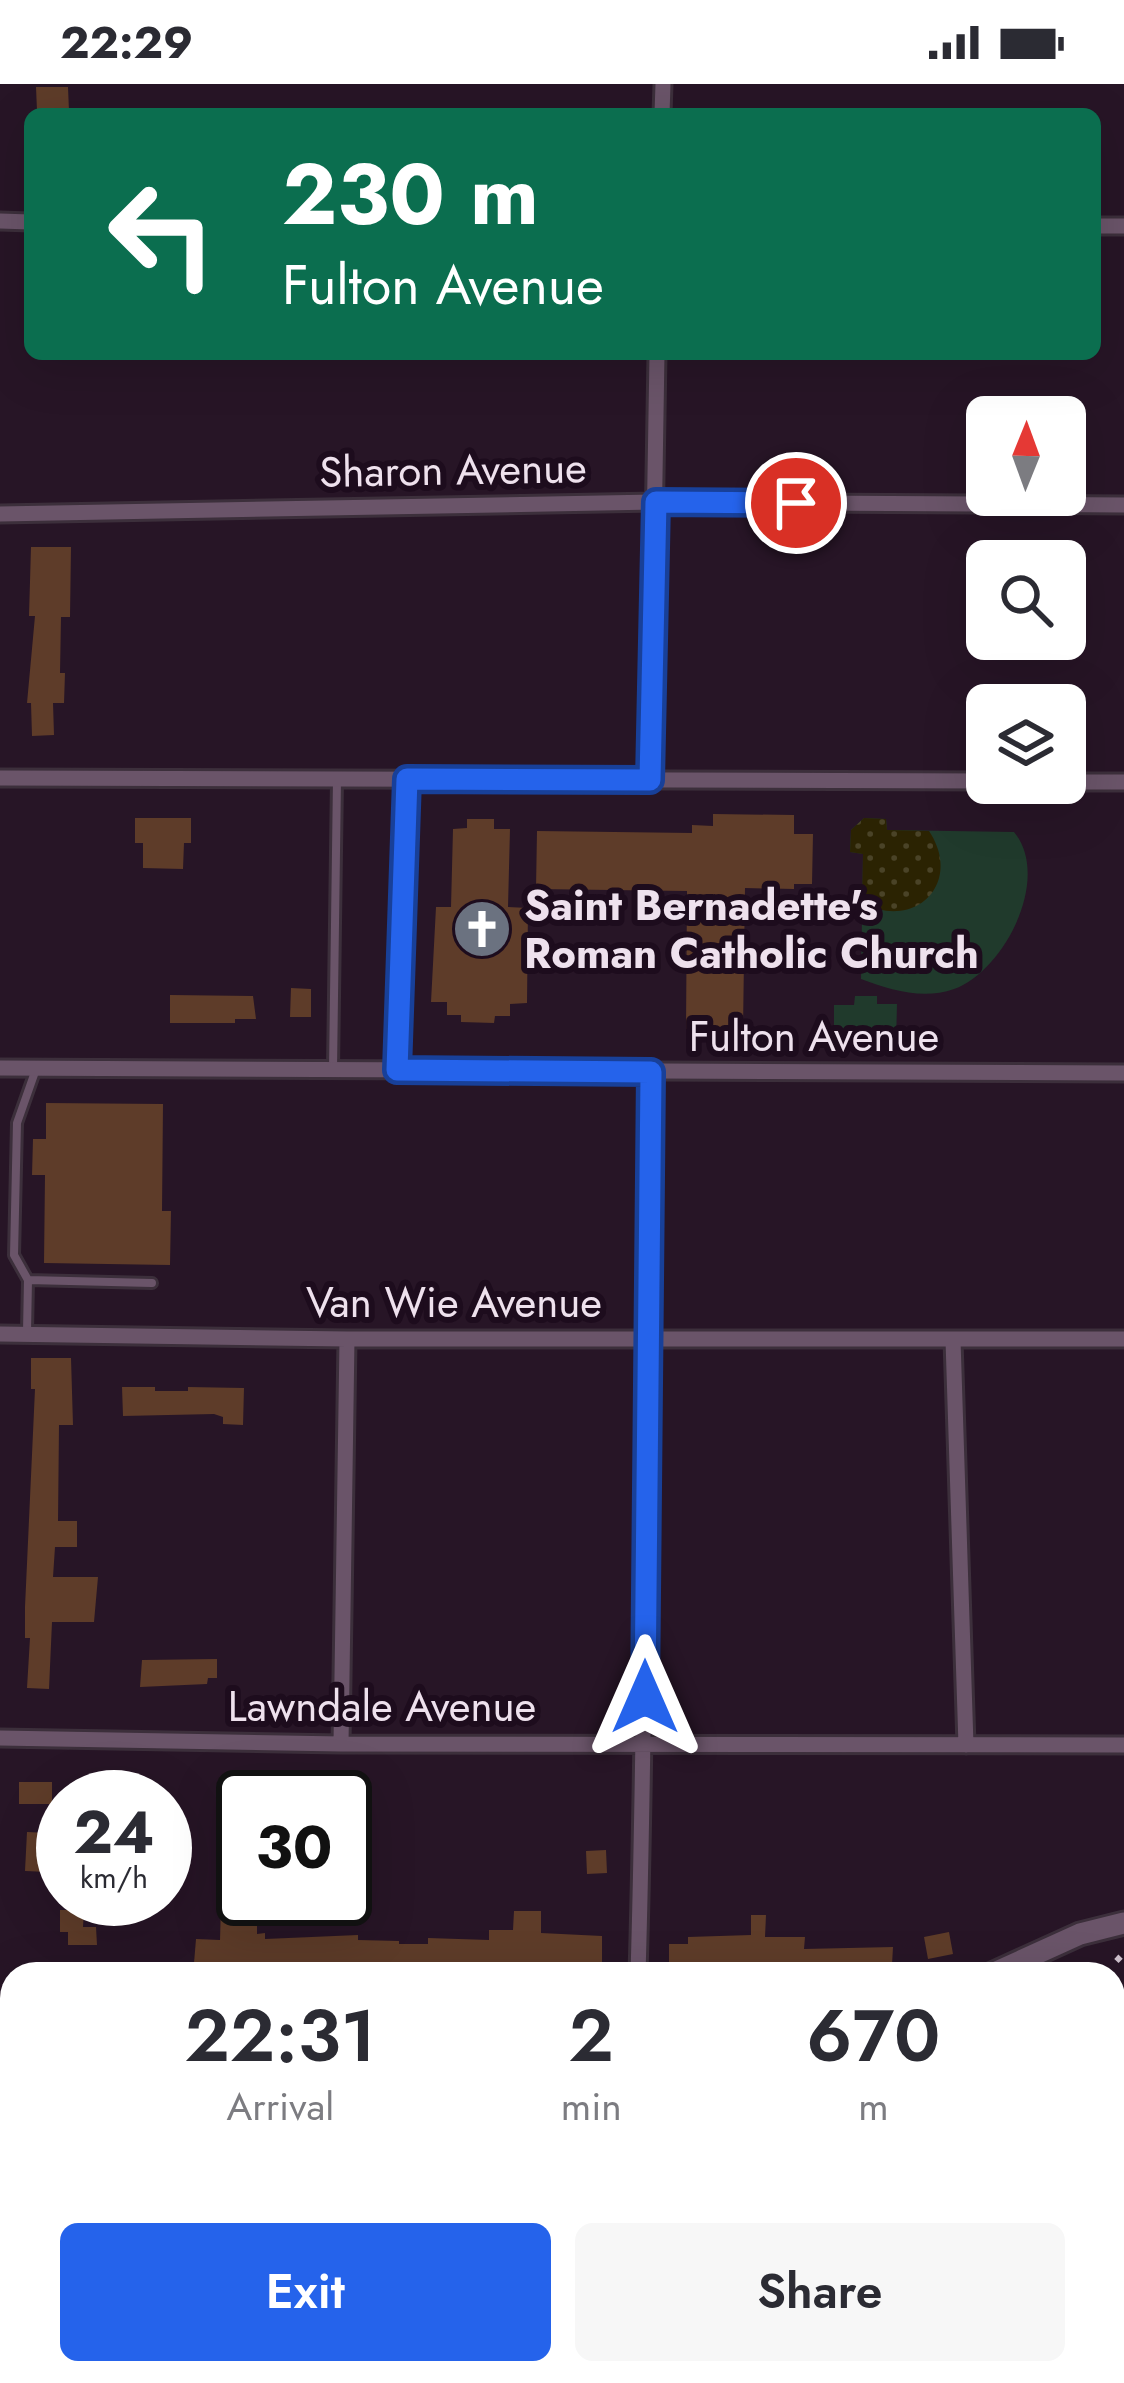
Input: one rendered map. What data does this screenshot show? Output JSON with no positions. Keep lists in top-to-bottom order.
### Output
{
  "streets": {
    "street": [
      "Sharon Avenue",
      "Fulton Avenue",
      "Van Wie Avenue",
      "Lawndale Avenue"
    ]
  },
  "places": {
    "church": ["Saint Bernadette's Roman Catholic Church"]
  },
  "north": "top",
  "page": {
    "status": "22:29",
    "turn": ["230 m", "Fulton Avenue"],
    "speed": "24 km/h",
    "limit": "30",
    "eta": [
      "22:31",
      "Arrival",
      "2",
      "min",
      "670",
      "m"
    ],
    "buttons": ["Exit", "Share"]
  }
}
